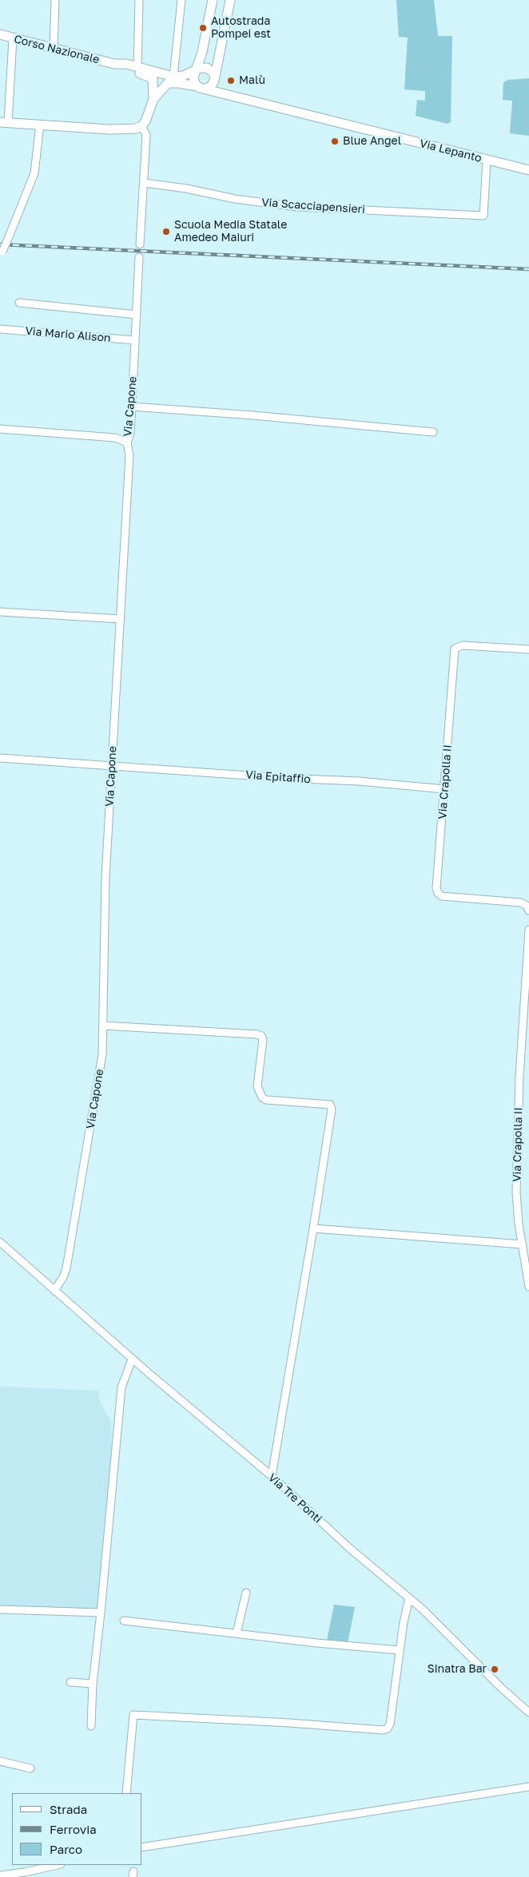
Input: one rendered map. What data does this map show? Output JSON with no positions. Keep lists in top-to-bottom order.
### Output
{
  "streets": {
    "main road": ["Corso Nazionale", "Via Lepanto"],
    "street": [
      "Via Scacciapensieri",
      "Via Mario Alison",
      "Via Capone",
      "Via Epitaffio",
      "Via Crapolla II",
      "Via Tre Ponti"
    ]
  },
  "crossings": [
    ["Corso Nazionale", "Via Lepanto"],
    ["Via Lepanto", "Via Scacciapensieri"],
    ["Via Mario Alison", "Via Capone"],
    ["Via Capone", "Via Epitaffio"],
    ["Via Capone", "Via Tre Ponti"],
    ["Via Epitaffio", "Via Crapolla II"]
  ],
  "places": [
    "Autostrada Pompei est",
    "Malù",
    "Blue Angel",
    "Scuola Media Statale Amedeo Maiuri",
    "Sinatra Bar"
  ],
  "legend": ["Strada", "Ferrovia", "Parco"]
}
